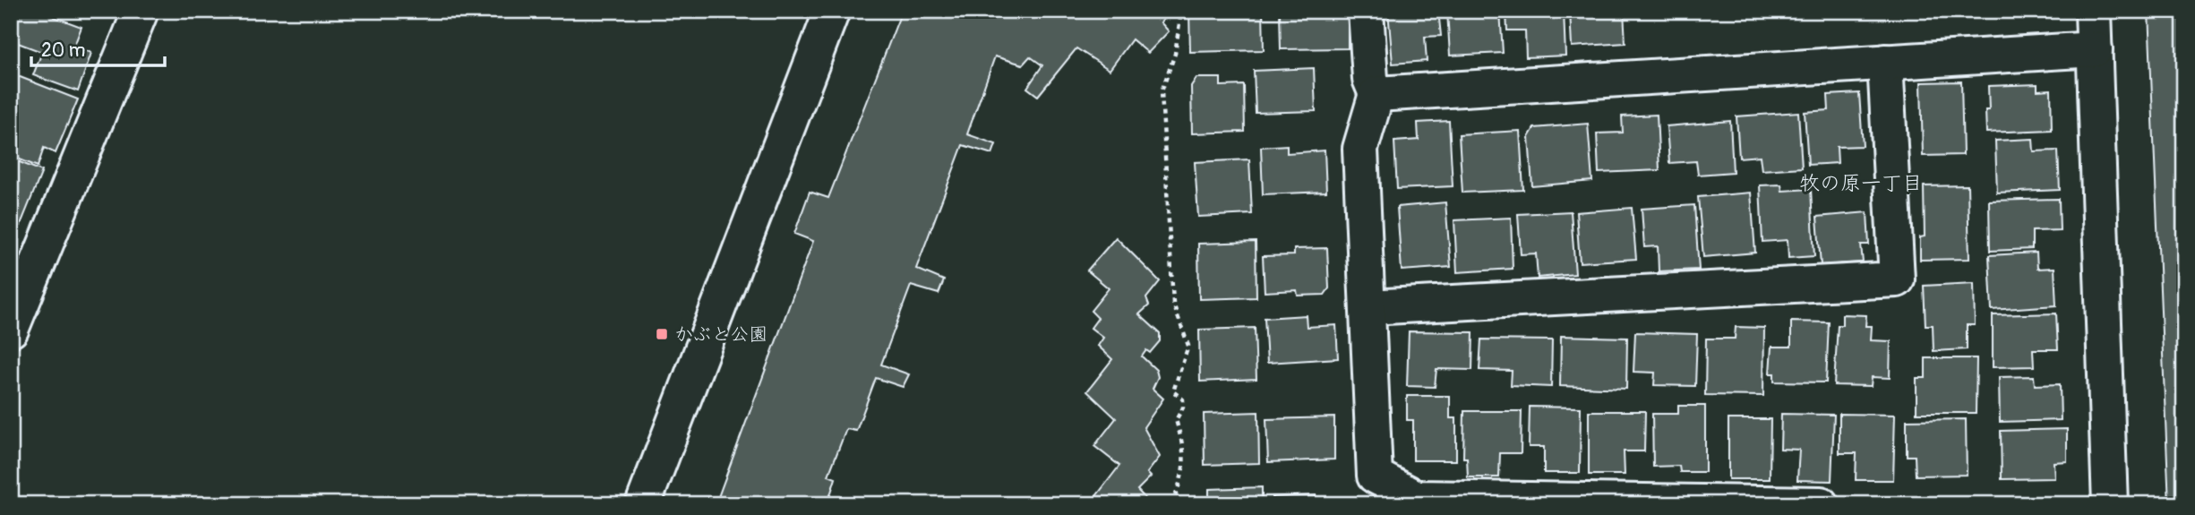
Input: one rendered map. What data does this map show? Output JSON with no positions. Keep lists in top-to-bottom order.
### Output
{
  "districts": ["牧の原一丁目"],
  "places": {
    "transit": ["かぶと公園"]
  },
  "scale_bar": "20 m"
}
